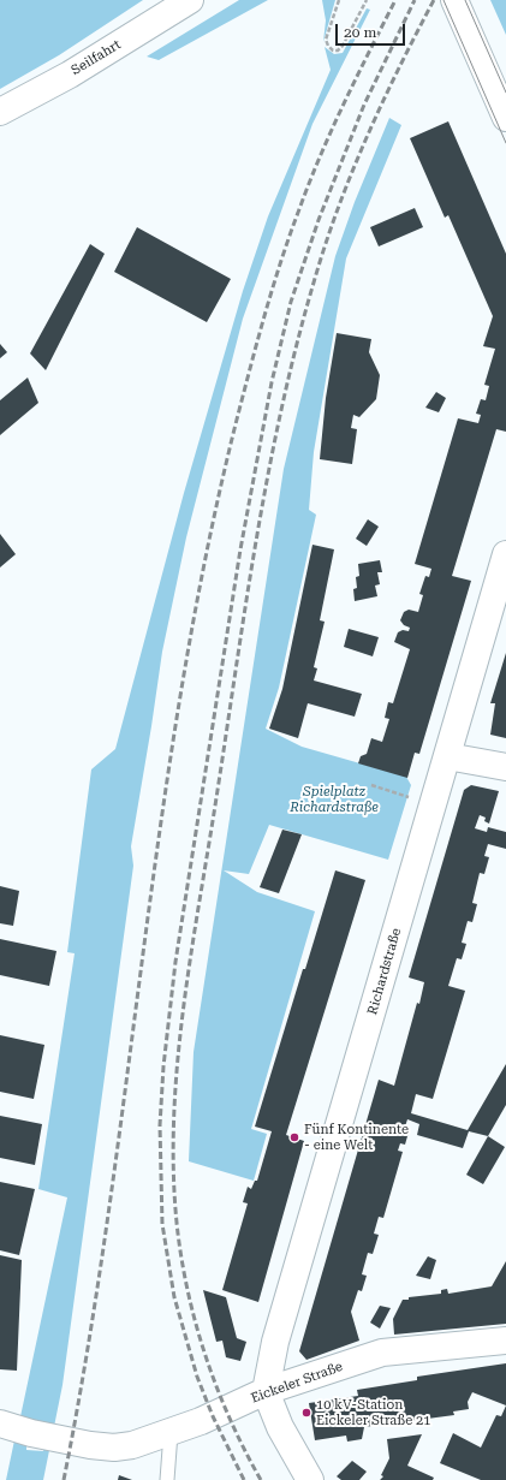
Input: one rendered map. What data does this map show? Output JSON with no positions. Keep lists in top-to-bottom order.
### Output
{
  "streets": {
    "street": ["Seilfahrt", "Richardstraße", "Eickeler Straße"]
  },
  "crossings": [
    ["Richardstraße", "Eickeler Straße"]
  ],
  "parks": ["Spielplatz Richardstraße"],
  "places": ["Fünf Kontinente - eine Welt", "10 kV-Station Eickeler Straße 21"],
  "scale_bar": "20 m"
}
